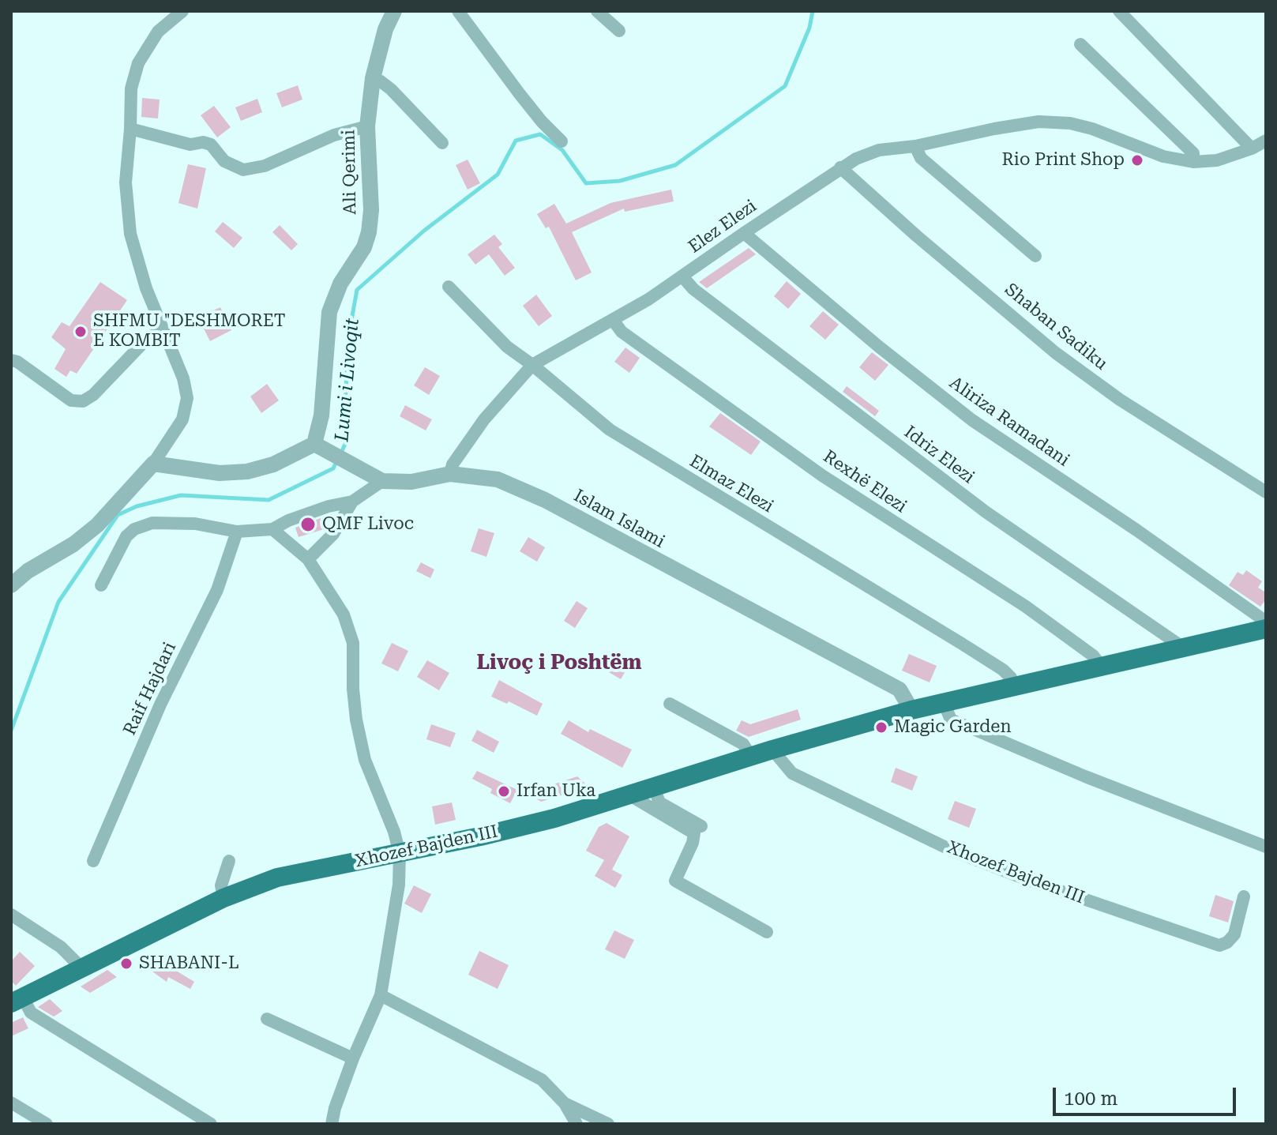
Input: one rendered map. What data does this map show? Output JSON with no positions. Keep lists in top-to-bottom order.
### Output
{
  "streets": {
    "main road": ["Xhozef Bajden III"],
    "street": [
      "Ali Qerimi",
      "Elez Elezi",
      "Shaban Sadiku",
      "Aliriza Ramadani",
      "Idriz Elezi",
      "Rexhë Elezi",
      "Elmaz Elezi",
      "Islam Islami",
      "Raif Hajdari"
    ]
  },
  "crossings": [
    ["Elez Elezi", "Shaban Sadiku"],
    ["Elez Elezi", "Aliriza Ramadani"],
    ["Elez Elezi", "Idriz Elezi"],
    ["Elez Elezi", "Rexhë Elezi"],
    ["Elez Elezi", "Elmaz Elezi"],
    ["Elez Elezi", "Islam Islami"],
    ["Aliriza Ramadani", "Xhozef Bajden III"],
    ["Idriz Elezi", "Xhozef Bajden III"],
    ["Rexhë Elezi", "Xhozef Bajden III"],
    ["Elmaz Elezi", "Xhozef Bajden III"],
    ["Islam Islami", "Xhozef Bajden III"]
  ],
  "districts": ["Livoç i Poshtëm"],
  "water": ["Lumi i Livoqit"],
  "places": [
    "Rio Print Shop",
    "SHFMU \"DESHMORET E KOMBIT",
    "QMF Livoc",
    "Magic Garden",
    "Irfan Uka",
    "SHABANI-L"
  ],
  "scale_bar": "100 m"
}
